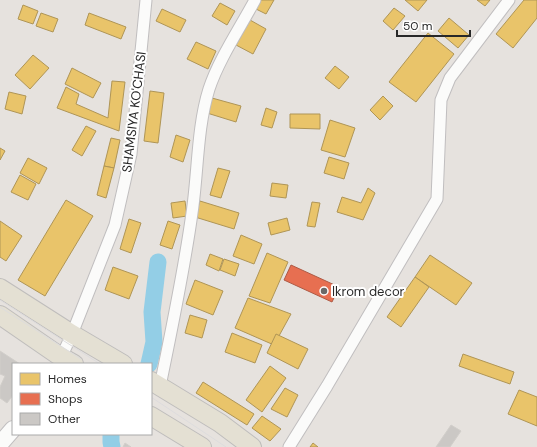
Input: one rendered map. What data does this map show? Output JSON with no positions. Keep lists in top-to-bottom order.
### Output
{
  "streets": {
    "street": ["SHAMSIYA KO'CHASI"]
  },
  "places": ["Ikrom decor"],
  "legend": ["Homes", "Shops", "Other"],
  "scale_bar": "50 m"
}
